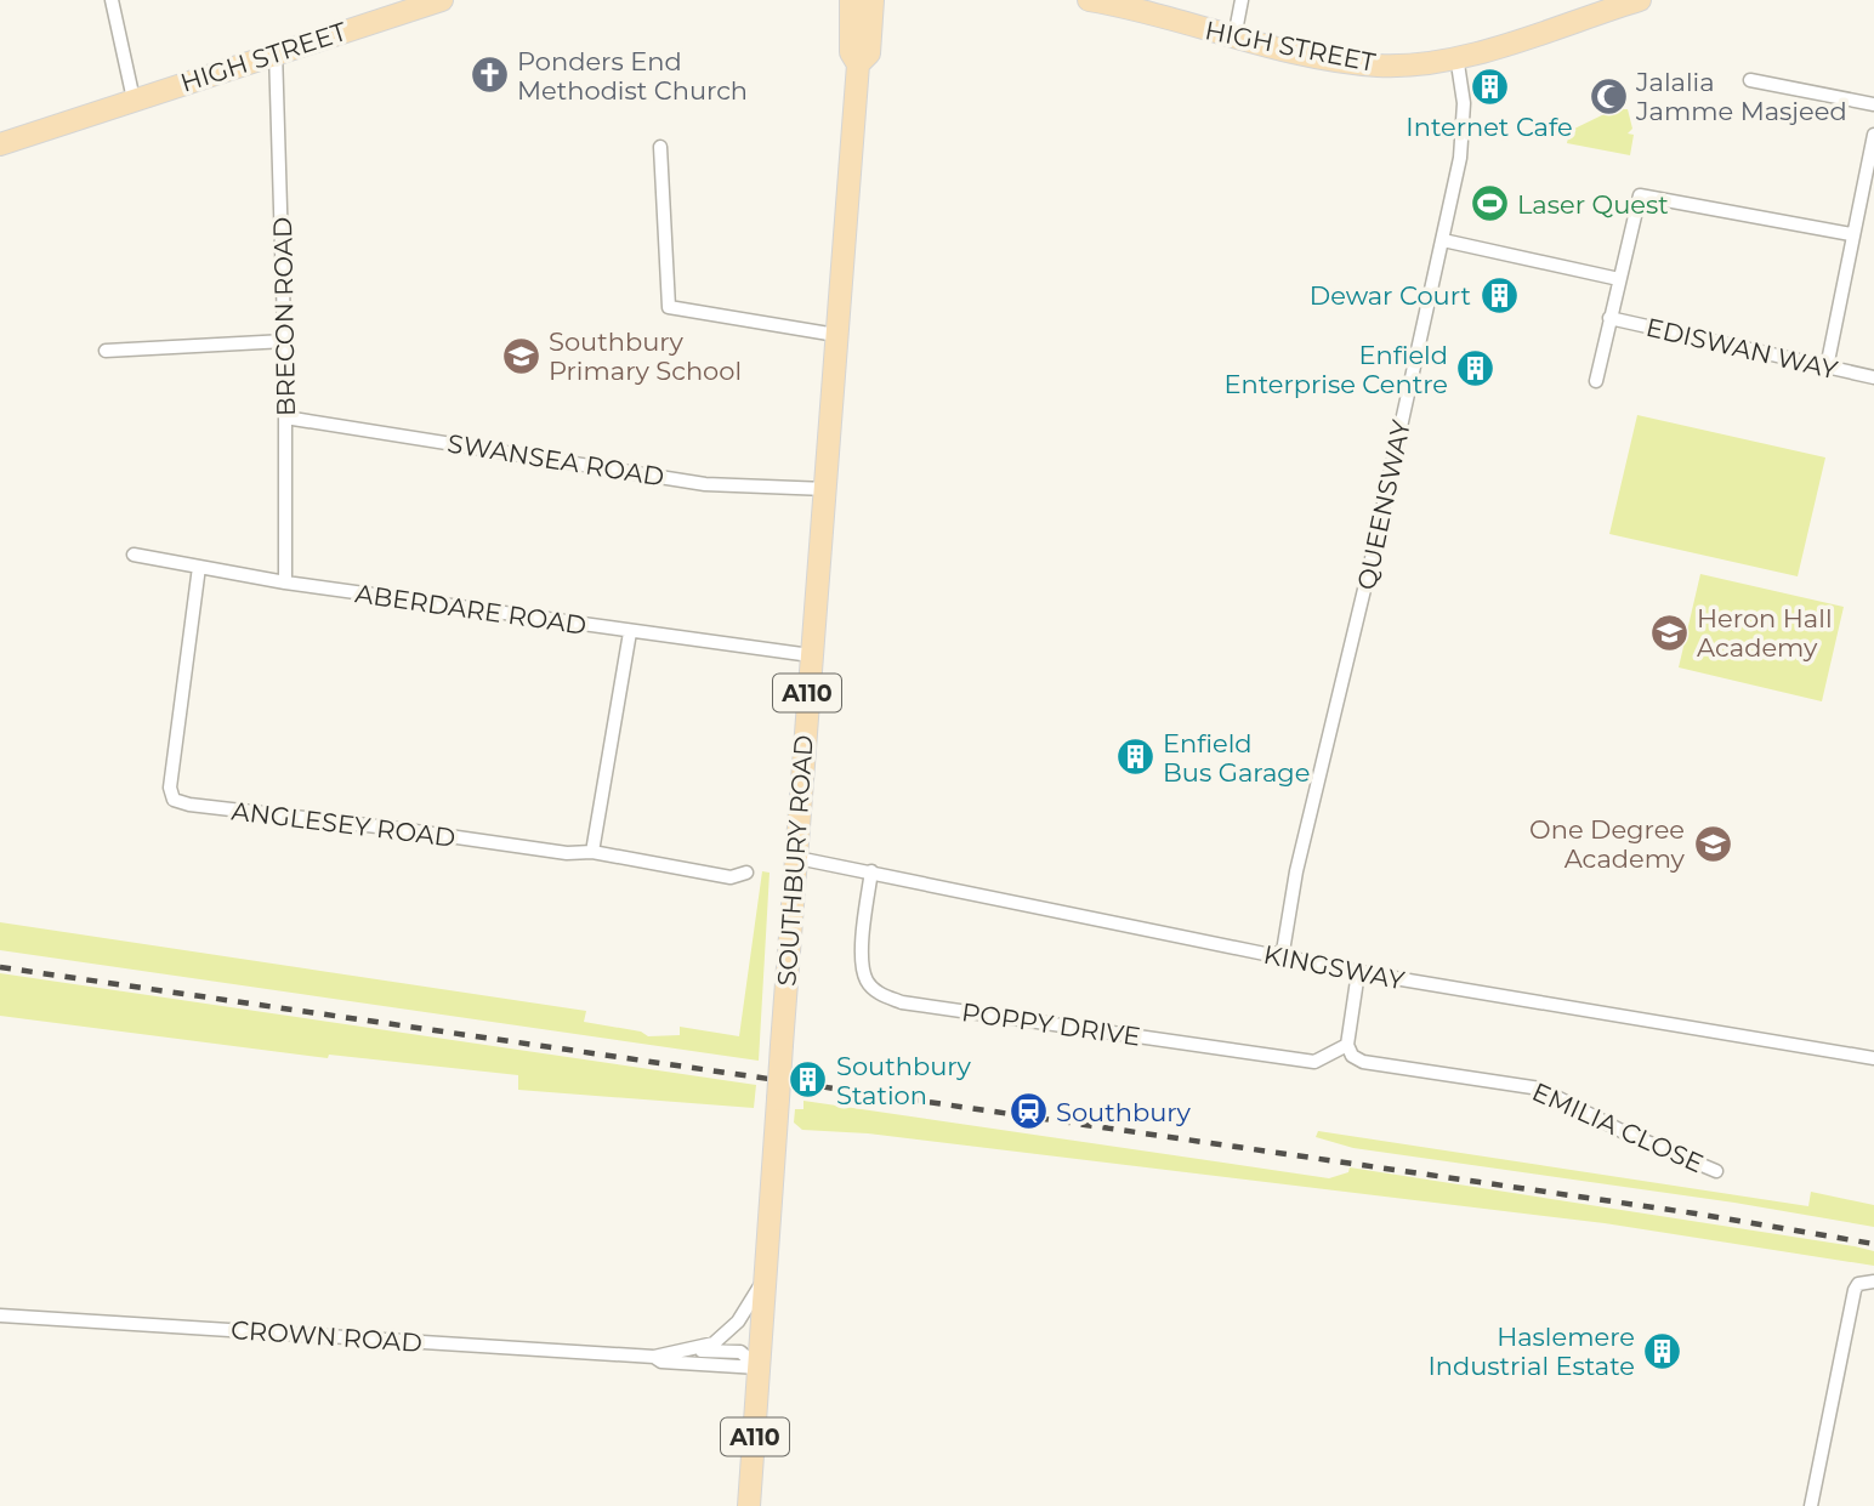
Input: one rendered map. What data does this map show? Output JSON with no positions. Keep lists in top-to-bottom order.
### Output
{
  "streets": {
    "main road": ["HIGH STREET", "A110", "SOUTHBURY ROAD"],
    "street": [
      "BRECON ROAD",
      "EDISWAN WAY",
      "SWANSEA ROAD",
      "QUEENSWAY",
      "ABERDARE ROAD",
      "ANGLESEY ROAD",
      "KINGSWAY",
      "POPPY DRIVE",
      "EMILIA CLOSE",
      "CROWN ROAD"
    ]
  },
  "crossings": [
    ["HIGH STREET", "BRECON ROAD"],
    ["HIGH STREET", "QUEENSWAY"],
    ["BRECON ROAD", "SWANSEA ROAD"],
    ["BRECON ROAD", "ABERDARE ROAD"],
    ["SWANSEA ROAD", "SOUTHBURY ROAD"],
    ["QUEENSWAY", "KINGSWAY"],
    ["ABERDARE ROAD", "ANGLESEY ROAD"],
    ["ABERDARE ROAD", "SOUTHBURY ROAD"],
    ["SOUTHBURY ROAD", "KINGSWAY"],
    ["SOUTHBURY ROAD", "CROWN ROAD"],
    ["KINGSWAY", "POPPY DRIVE"],
    ["POPPY DRIVE", "EMILIA CLOSE"]
  ],
  "places": {
    "church": ["Ponders End Methodist Church"],
    "building": [
      "Internet Cafe",
      "Dewar Court",
      "Enfield Enterprise Centre",
      "Enfield Bus Garage",
      "Southbury Station",
      "Haslemere Industrial Estate"
    ],
    "mosque": ["Jalalia Jamme Masjeed"],
    "sports": ["Laser Quest"],
    "school or university": ["Southbury Primary School", "Heron Hall Academy", "One Degree Academy"],
    "station": ["Southbury"]
  }
}
